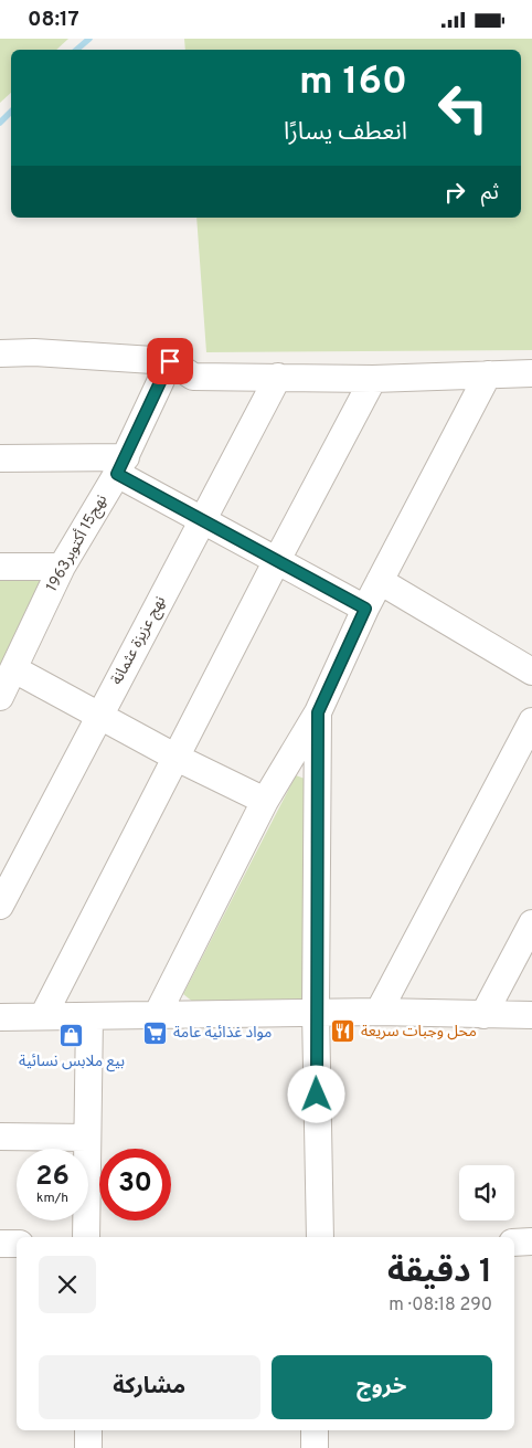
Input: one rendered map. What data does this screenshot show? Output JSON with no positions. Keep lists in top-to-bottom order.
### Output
{
  "streets": {
    "street": ["نهج15 أكتوبر1963", "نهج عزيزة عثمانة"]
  },
  "places": {
    "restaurant": ["محل وجبات سريعة"],
    "supermarket": ["مواد غذائية عامة"],
    "shop": ["بيع ملابس نسائية"]
  },
  "page": {
    "status": "08:17",
    "turn": ["160 m", "انعطف يسارًا"],
    "then": "ثم",
    "speed": "26 km/h",
    "limit": "30",
    "heading": ["1 دقيقة", "290 m · 08:18"],
    "buttons": ["خروج", "مشاركة"]
  }
}
